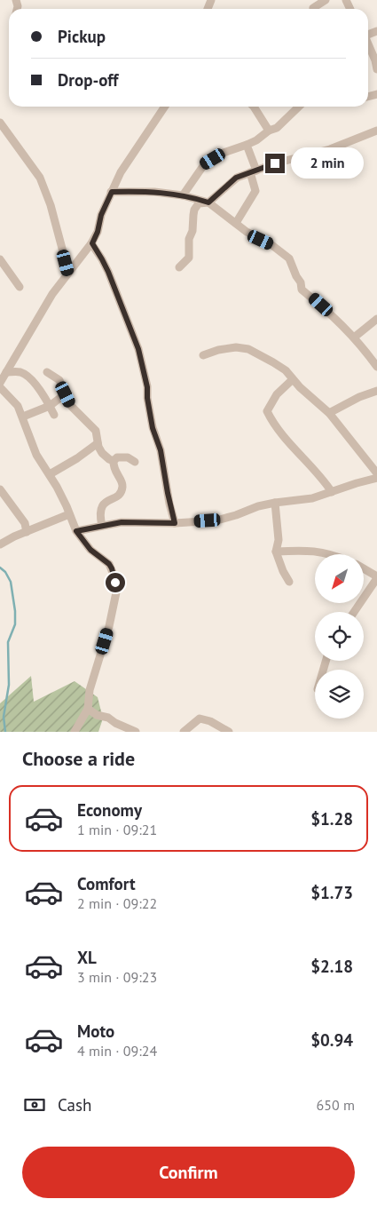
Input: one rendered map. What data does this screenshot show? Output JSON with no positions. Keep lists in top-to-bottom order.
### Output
{
  "north": "bottom left",
  "page": {
    "banner": ["Pickup", "Drop-off"],
    "bubble": "2 min",
    "heading": "Choose a ride",
    "list": [
      {
        "name": "Economy",
        "note": "1 min · 09:21",
        "value": "$1.28"
      },
      {
        "name": "Comfort",
        "note": "2 min · 09:22",
        "value": "$1.73"
      },
      {
        "name": "XL",
        "note": "3 min · 09:23",
        "value": "$2.18"
      },
      {
        "name": "Moto",
        "note": "4 min · 09:24",
        "value": "$0.94"
      }
    ],
    "pay": ["Cash", "650 m"],
    "buttons": "Confirm"
  }
}
